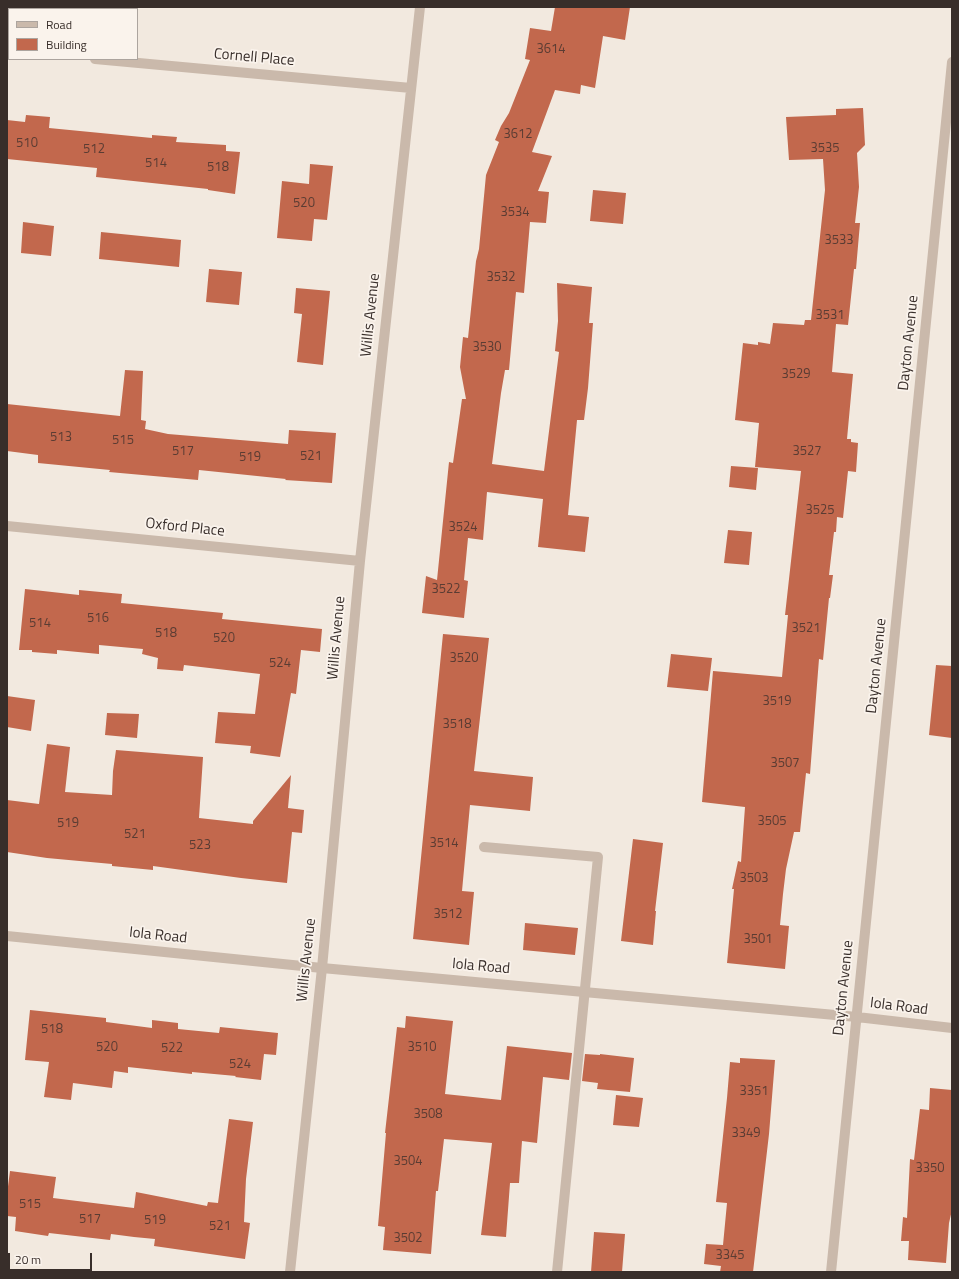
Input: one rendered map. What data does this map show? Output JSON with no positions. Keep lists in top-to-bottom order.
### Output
{
  "streets": {
    "street": [
      "Cornell Place",
      "Willis Avenue",
      "Dayton Avenue",
      "Oxford Place",
      "Iola Road"
    ]
  },
  "crossings": [
    ["Cornell Place", "Willis Avenue"],
    ["Willis Avenue", "Oxford Place"],
    ["Willis Avenue", "Iola Road"],
    ["Dayton Avenue", "Iola Road"]
  ],
  "house_numbers": [
    "3614",
    "3612",
    "510",
    "3535",
    "512",
    "514",
    "518",
    "520",
    "3534",
    "3533",
    "3532",
    "3531",
    "3530",
    "3529",
    "513",
    "515",
    "517",
    "3527",
    "521",
    "519",
    "3525",
    "3524",
    "3522",
    "516",
    "514",
    "3521",
    "518",
    "520",
    "3520",
    "524",
    "3519",
    "3518",
    "3507",
    "3505",
    "519",
    "521",
    "3514",
    "523",
    "3503",
    "3512",
    "3501",
    "518",
    "520",
    "3510",
    "522",
    "524",
    "3351",
    "3508",
    "3349",
    "3504",
    "3350",
    "515",
    "517",
    "519",
    "521",
    "3502",
    "3345"
  ],
  "legend": ["Road", "Building"],
  "scale_bar": "20 m"
}
